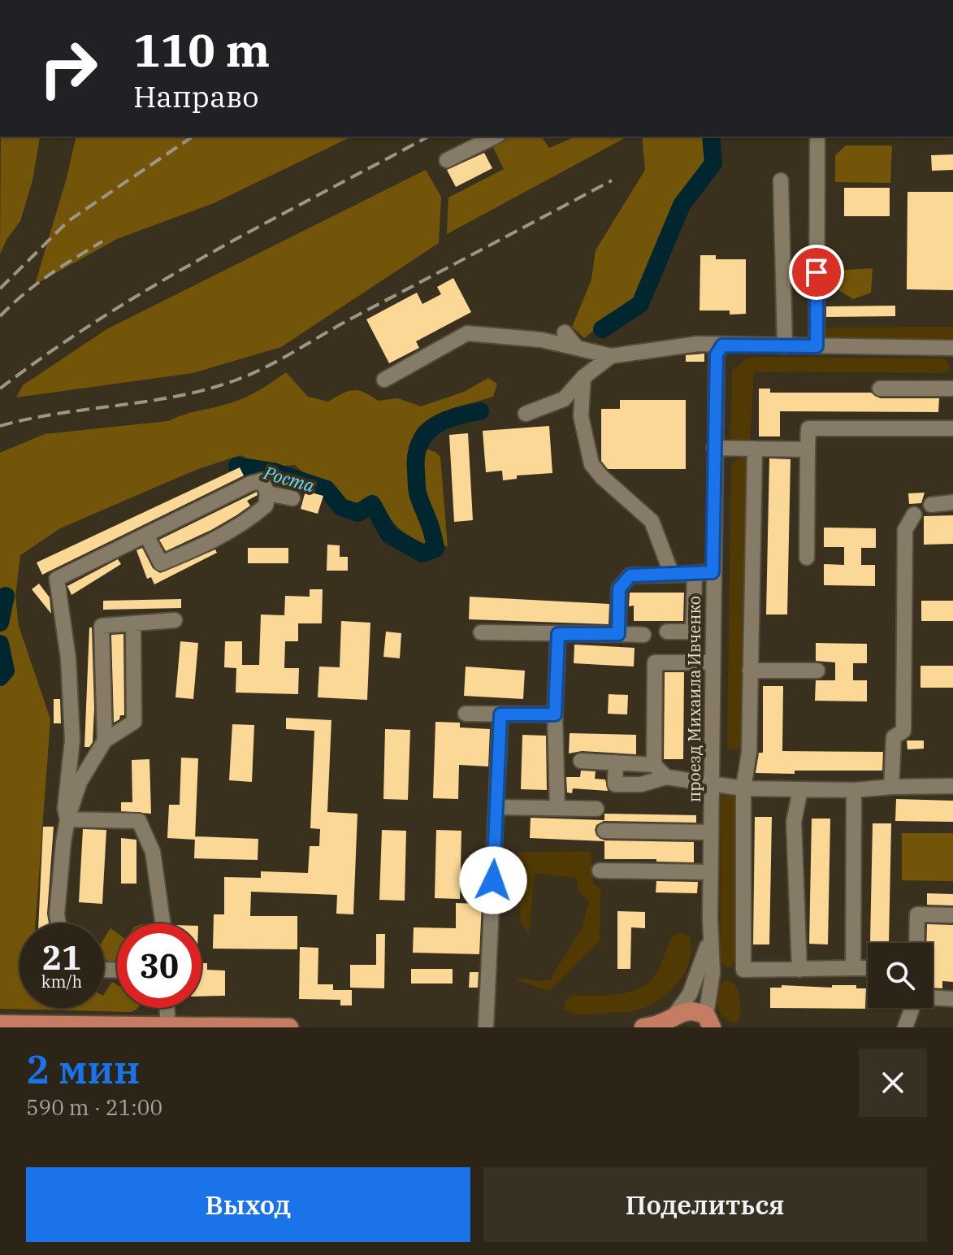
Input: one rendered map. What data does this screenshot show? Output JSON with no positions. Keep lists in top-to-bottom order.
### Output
{
  "streets": {
    "street": ["проезд Михаила Ивченко"]
  },
  "water": ["Роста"],
  "page": {
    "turn": ["110 m", "Направо"],
    "speed": "21 km/h",
    "limit": "30",
    "heading": ["2 мин", "590 m · 21:00"],
    "buttons": ["Выход", "Поделиться"]
  }
}
